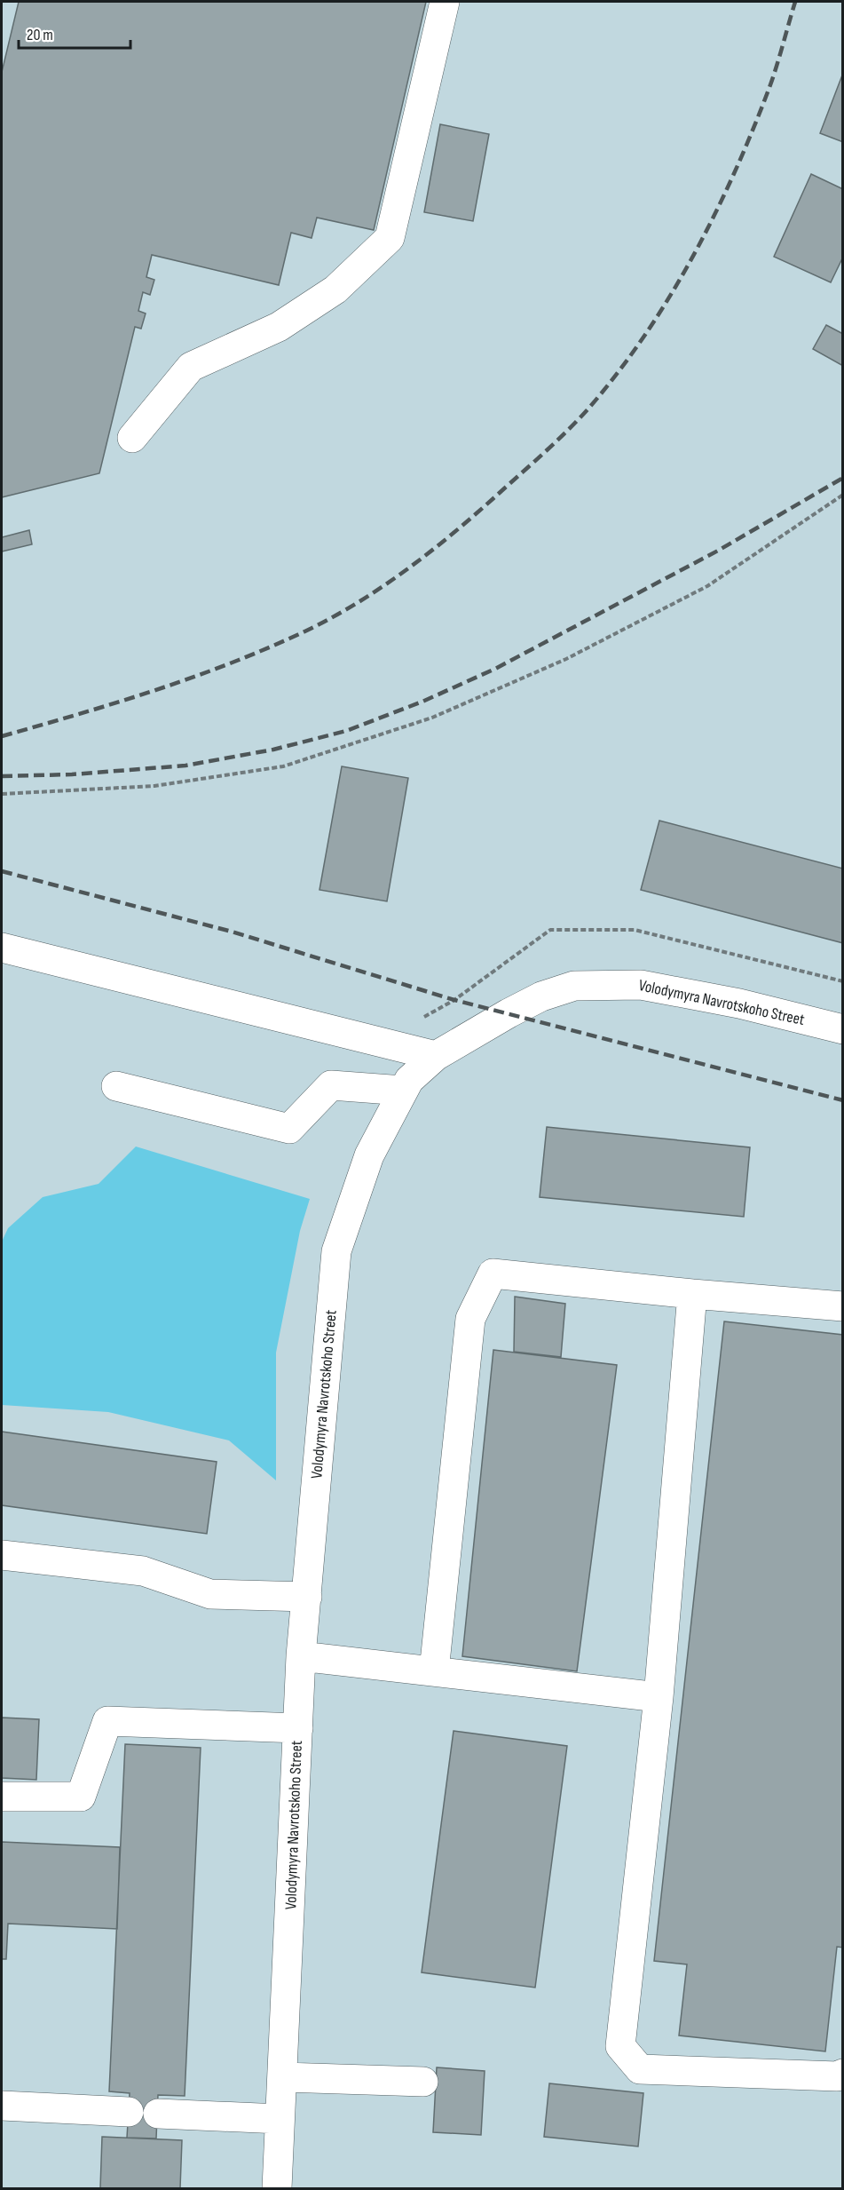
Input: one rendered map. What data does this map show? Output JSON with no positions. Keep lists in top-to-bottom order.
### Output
{
  "streets": {
    "street": ["Volodymyra Navrotskoho Street"]
  },
  "scale_bar": "20 m"
}
